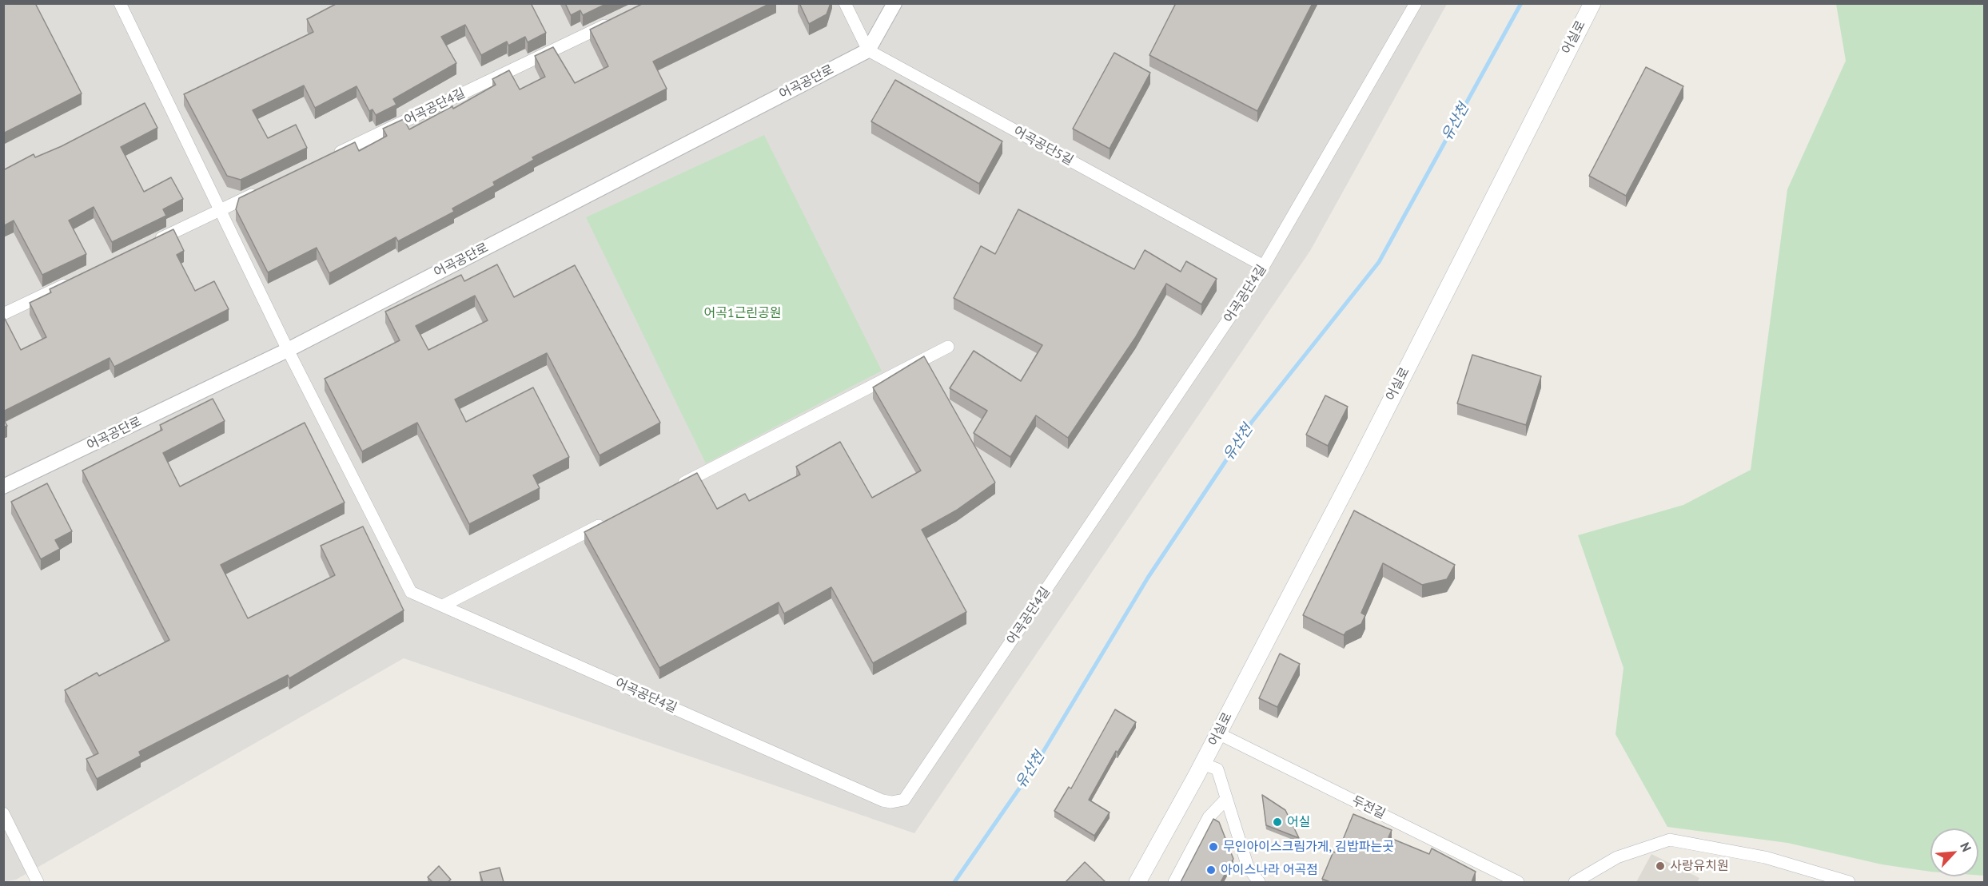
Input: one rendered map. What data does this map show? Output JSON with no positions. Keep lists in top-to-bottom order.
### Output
{
  "streets": {
    "main road": ["어실로"],
    "street": [
      "어곡공단로",
      "어곡공단4길",
      "어곡공단5길",
      "두전길"
    ]
  },
  "crossings": [
    ["어실로", "두전길"],
    ["어곡공단로", "어곡공단4길"],
    ["어곡공단로", "어곡공단5길"],
    ["어곡공단4길", "어곡공단5길"]
  ],
  "water": ["유산천"],
  "parks": ["어곡1근린공원"],
  "places": [
    "어실",
    "무인아이스크림가게, 김밥파는곳",
    "사랑유치원",
    "아이스나라 어곡점"
  ],
  "north": "top right"
}
